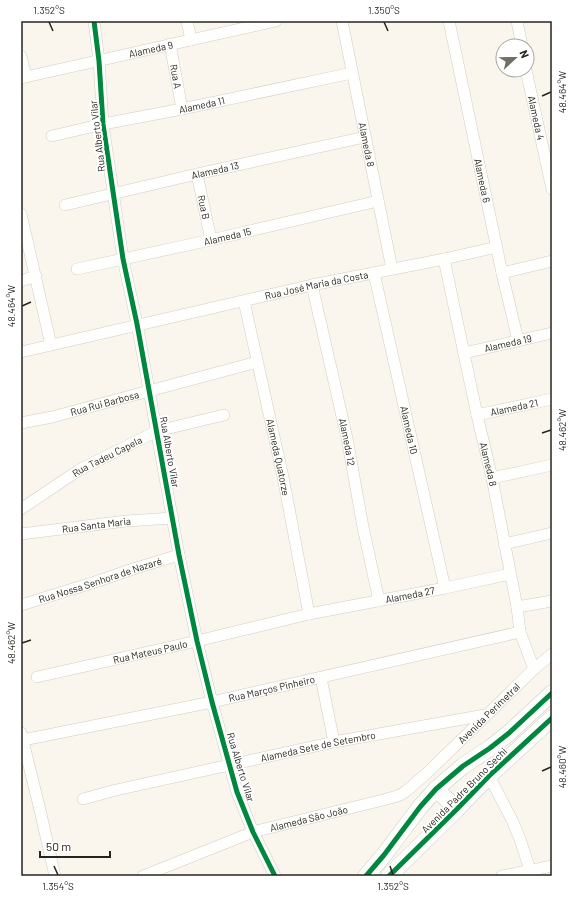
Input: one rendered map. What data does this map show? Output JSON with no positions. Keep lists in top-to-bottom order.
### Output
{
  "streets": {
    "main road": ["Avenida Padre Bruno Sechi"],
    "street": [
      "Alameda 9",
      "Rua A",
      "Alameda 11",
      "Alameda 4",
      "Rua Alberto Vilar",
      "Alameda 8",
      "Alameda 13",
      "Alameda 6",
      "Rua B",
      "Alameda 15",
      "Rua José Maria da Costa",
      "Alameda 19",
      "Rua Rui Barbosa",
      "Alameda 21",
      "Alameda 10",
      "Alameda 12",
      "Rua Tadeu Capela",
      "Alameda Quatorze",
      "Rua Santa Maria",
      "Rua Nossa Senhora de Nazaré",
      "Alameda 27",
      "Rua Mateus Paulo",
      "Rua Marços Pinheiro",
      "Avenida Perimetral",
      "Alameda Sete de Setembro",
      "Alameda São João"
    ]
  },
  "crossings": [
    ["Alameda 9", "Rua A"],
    ["Alameda 9", "Rua Alberto Vilar"],
    ["Rua A", "Alameda 11"],
    ["Alameda 11", "Rua Alberto Vilar"],
    ["Alameda 11", "Alameda 8"],
    ["Rua Alberto Vilar", "Alameda 13"],
    ["Rua Alberto Vilar", "Alameda 15"],
    ["Rua Alberto Vilar", "Rua José Maria da Costa"],
    ["Rua Alberto Vilar", "Rua Rui Barbosa"],
    ["Rua Alberto Vilar", "Rua Tadeu Capela"],
    ["Rua Alberto Vilar", "Rua Santa Maria"],
    ["Rua Alberto Vilar", "Rua Nossa Senhora de Nazaré"],
    ["Rua Alberto Vilar", "Rua Mateus Paulo"],
    ["Rua Alberto Vilar", "Rua Marços Pinheiro"],
    ["Rua Alberto Vilar", "Alameda Sete de Setembro"],
    ["Rua Alberto Vilar", "Alameda São João"],
    ["Alameda 8", "Alameda 13"],
    ["Alameda 8", "Alameda 15"],
    ["Alameda 8", "Rua José Maria da Costa"],
    ["Alameda 8", "Alameda 19"],
    ["Alameda 8", "Alameda 21"],
    ["Alameda 8", "Alameda 27"],
    ["Alameda 8", "Rua Marços Pinheiro"],
    ["Alameda 8", "Avenida Perimetral"],
    ["Alameda 13", "Rua B"],
    ["Alameda 6", "Rua José Maria da Costa"],
    ["Alameda 6", "Alameda 19"],
    ["Rua B", "Alameda 15"],
    ["Rua José Maria da Costa", "Alameda 10"],
    ["Rua José Maria da Costa", "Alameda 12"],
    ["Rua José Maria da Costa", "Alameda Quatorze"],
    ["Rua Rui Barbosa", "Alameda Quatorze"],
    ["Alameda 10", "Alameda 27"],
    ["Alameda 12", "Alameda 27"],
    ["Alameda Quatorze", "Alameda 27"],
    ["Alameda Quatorze", "Rua Mateus Paulo"],
    ["Alameda 27", "Rua Mateus Paulo"],
    ["Avenida Perimetral", "Alameda Sete de Setembro"],
    ["Avenida Perimetral", "Alameda São João"]
  ],
  "scale_bar": "50 m",
  "north": "right",
  "coordinates": [
    "1.352°S",
    "1.350°S",
    "48.464°W",
    "48.462°W",
    "48.460°W",
    "1.354°S"
  ]
}
